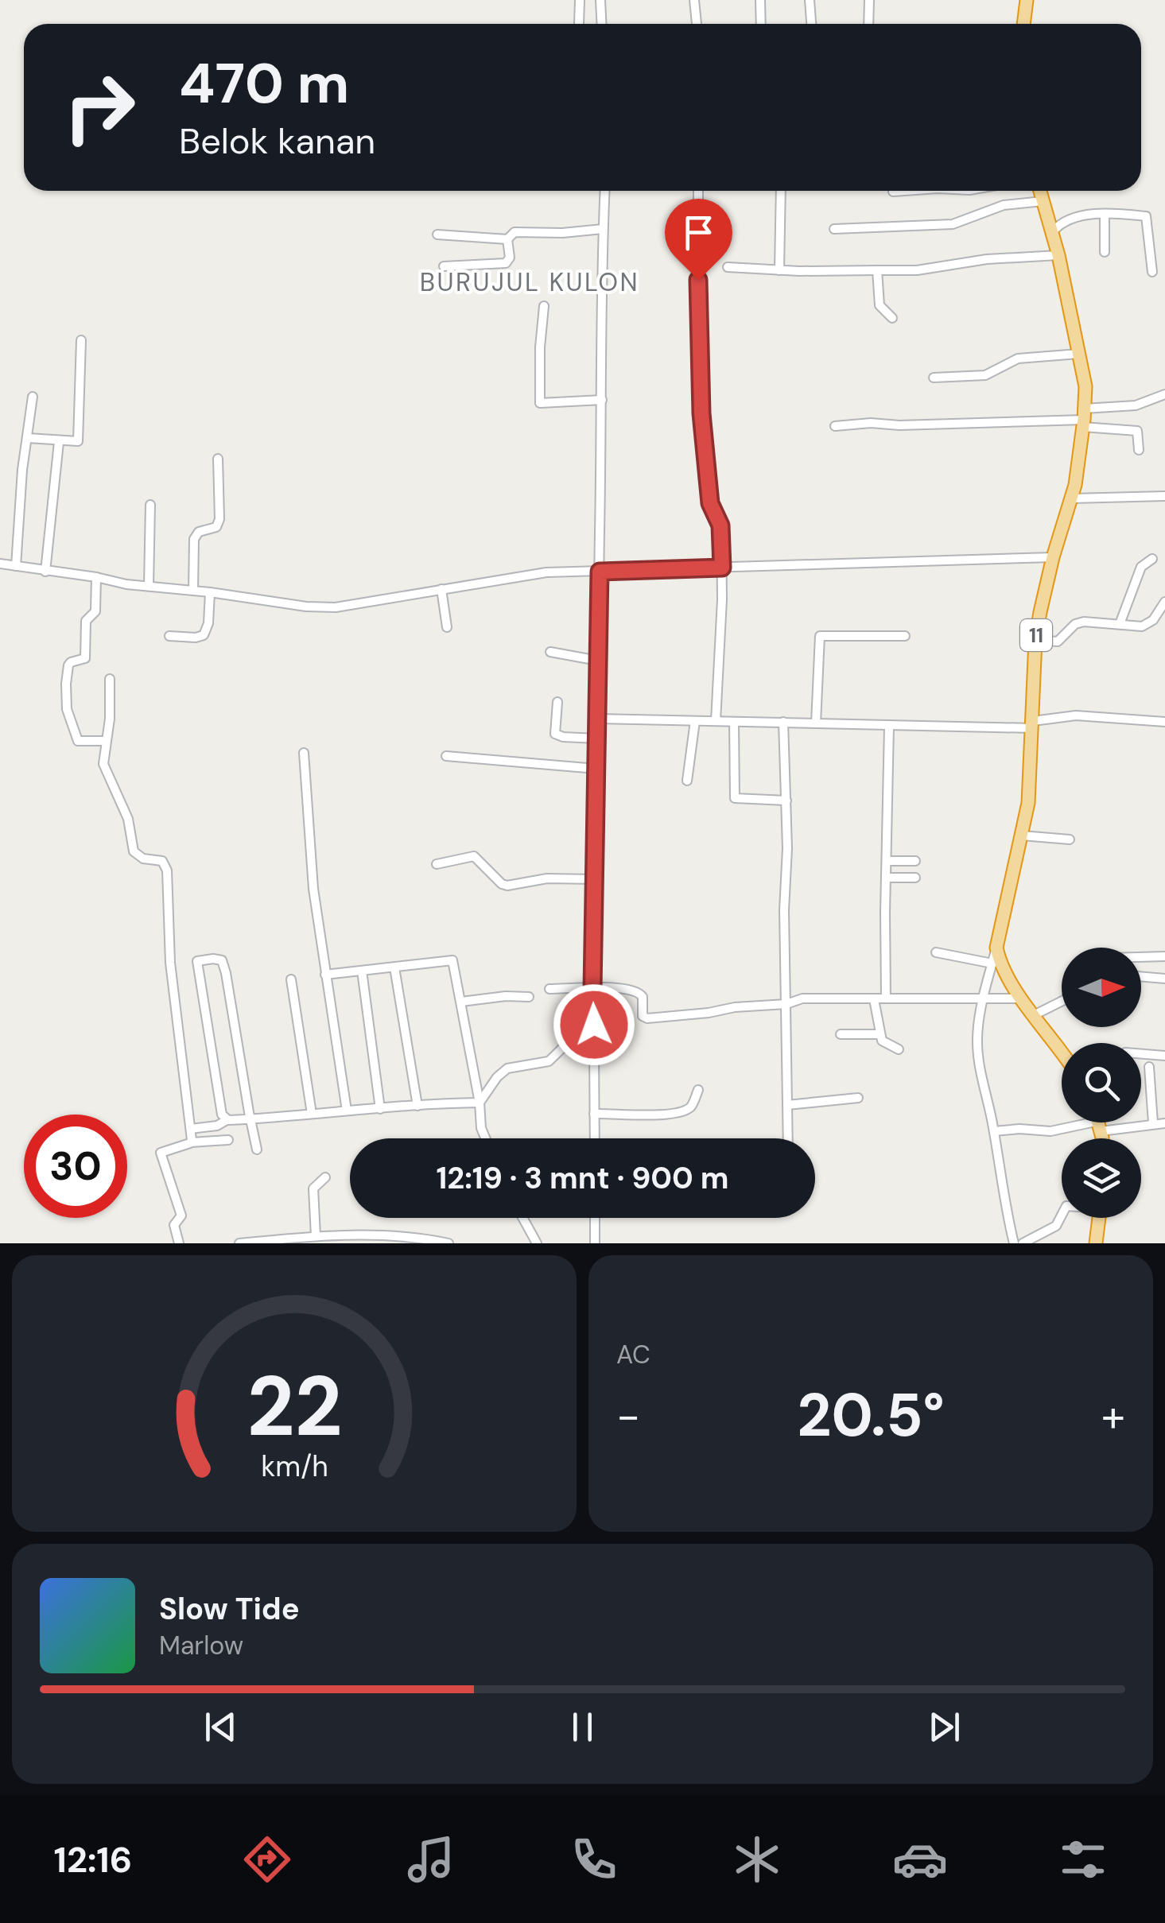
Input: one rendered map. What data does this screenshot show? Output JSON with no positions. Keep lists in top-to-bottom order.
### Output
{
  "streets": {
    "highway": ["11"]
  },
  "districts": ["BURUJUL KULON"],
  "north": "right",
  "page": {
    "turn": ["470 m", "Belok kanan"],
    "limit": "30",
    "trip": "12:19 · 3 mnt · 900 m",
    "tile": "AC",
    "heat": ["−", "20.5°", "+"],
    "song": ["Slow Tide", "Marlow"],
    "tabs": "12:16",
    "gauge": ["22", "km/h"]
  }
}
